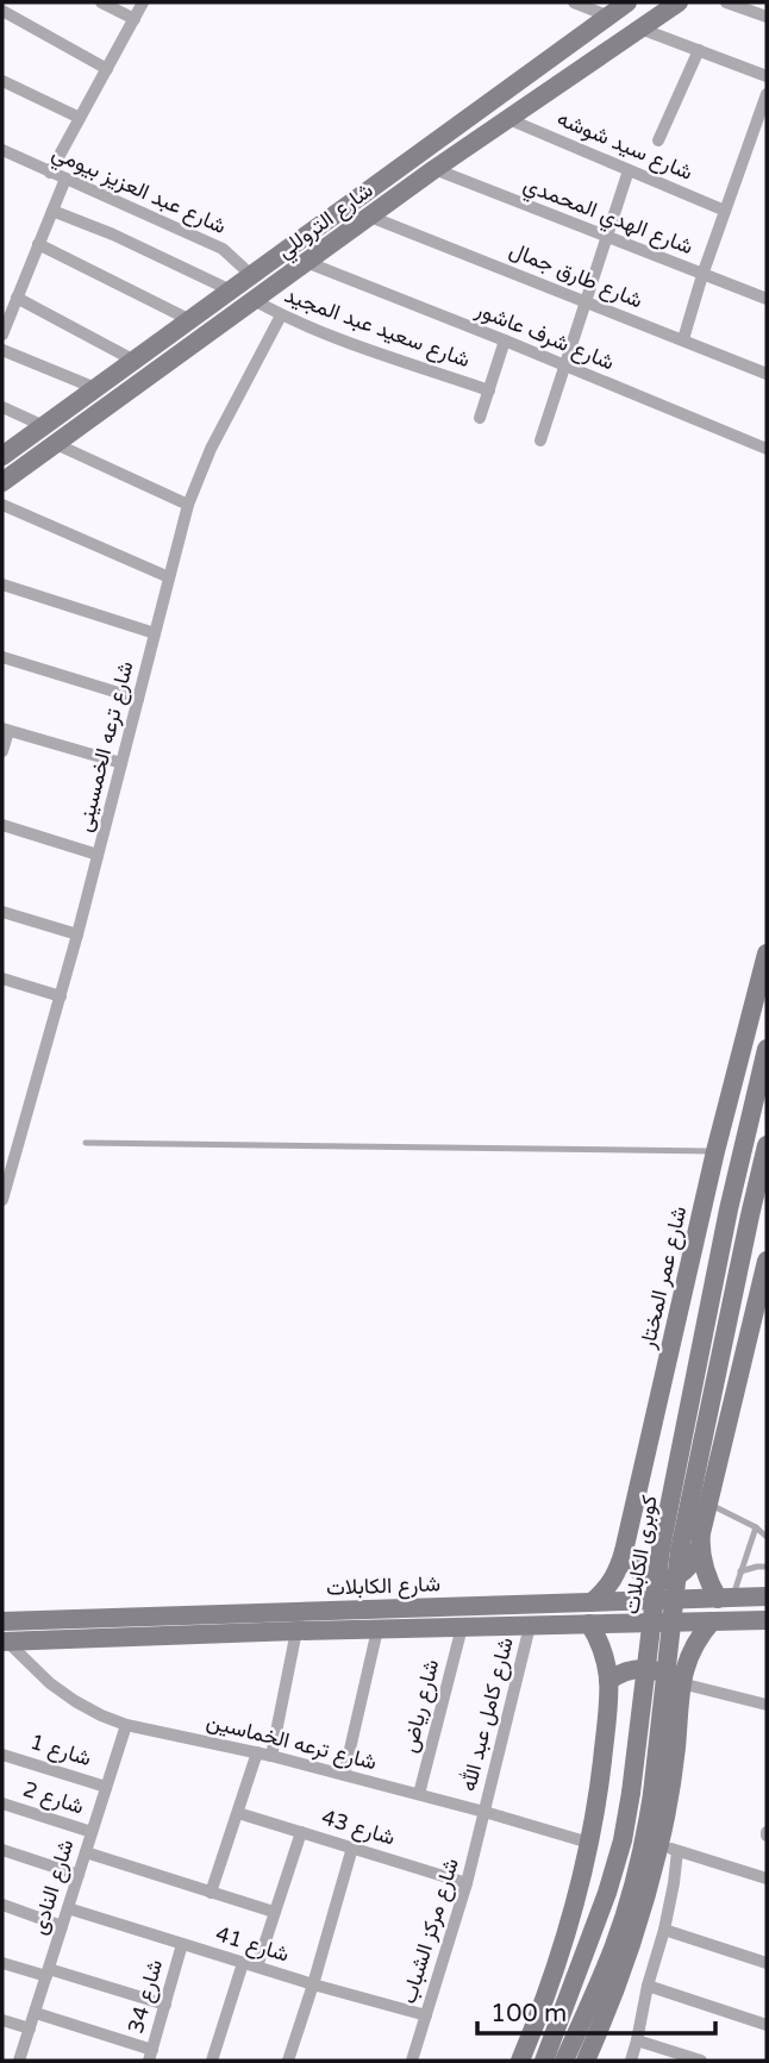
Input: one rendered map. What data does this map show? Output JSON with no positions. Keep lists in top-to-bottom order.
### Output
{
  "streets": {
    "main road": [
      "شارع التروللي",
      "شارع عمر المختار",
      "كوبرى الكابلات",
      "شارع الكابلات"
    ],
    "street": [
      "شارع سيد شوشه",
      "شارع عبد العزيز بيومي",
      "شارع الهدي المحمدي",
      "شارع طارق جمال",
      "شارع سعيد عبد المجيد",
      "شارع شرف عاشور",
      "شارع ترعه الخمسينى",
      "شارع رياض",
      "شارع كامل عبد الله",
      "شارع ترعه الخماسين",
      "شارع 1",
      "شارع 2",
      "شارع 43",
      "شارع النادى",
      "شارع مركز الشباب",
      "شارع 41",
      "شارع 34"
    ]
  },
  "crossings": [
    ["شارع سيد شوشه", "شارع التروللي"],
    ["شارع عبد العزيز بيومي", "شارع التروللي"],
    ["شارع الهدي المحمدي", "شارع التروللي"],
    ["شارع التروللي", "شارع طارق جمال"],
    ["شارع التروللي", "شارع سعيد عبد المجيد"],
    ["شارع التروللي", "شارع شرف عاشور"],
    ["شارع سعيد عبد المجيد", "شارع ترعه الخمسينى"],
    ["شارع عمر المختار", "شارع الكابلات"],
    ["شارع الكابلات", "شارع رياض"],
    ["شارع الكابلات", "شارع كامل عبد الله"],
    ["شارع الكابلات", "شارع ترعه الخماسين"],
    ["شارع رياض", "شارع ترعه الخماسين"],
    ["شارع كامل عبد الله", "شارع ترعه الخماسين"],
    ["شارع كامل عبد الله", "شارع مركز الشباب"],
    ["شارع ترعه الخماسين", "شارع النادى"],
    ["شارع ترعه الخماسين", "شارع مركز الشباب"],
    ["شارع 1", "شارع النادى"],
    ["شارع 2", "شارع النادى"],
    ["شارع 43", "شارع مركز الشباب"],
    ["شارع النادى", "شارع 41"],
    ["شارع مركز الشباب", "شارع 41"],
    ["شارع 41", "شارع 34"]
  ],
  "scale_bar": "100 m"
}
